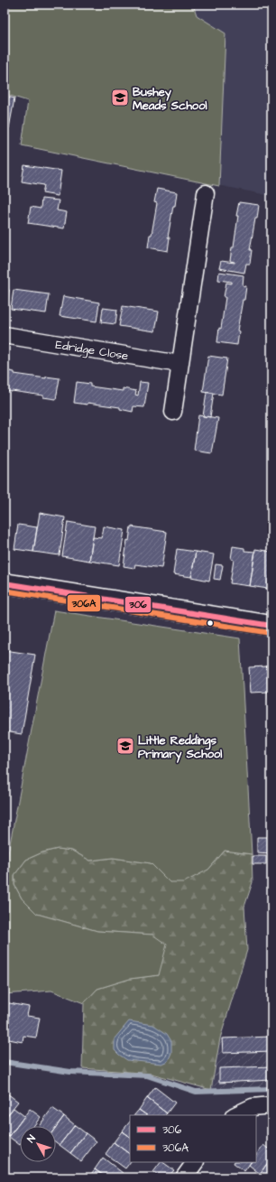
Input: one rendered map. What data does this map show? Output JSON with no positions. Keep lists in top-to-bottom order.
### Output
{
  "streets": {
    "street": ["Edridge Close"]
  },
  "places": {
    "school or university": ["Bushey Meads School", "Little Reddings Primary School"]
  },
  "lines": ["transit line 306", "transit line 306A"],
  "legend": ["306", "306A"],
  "north": "top left"
}
